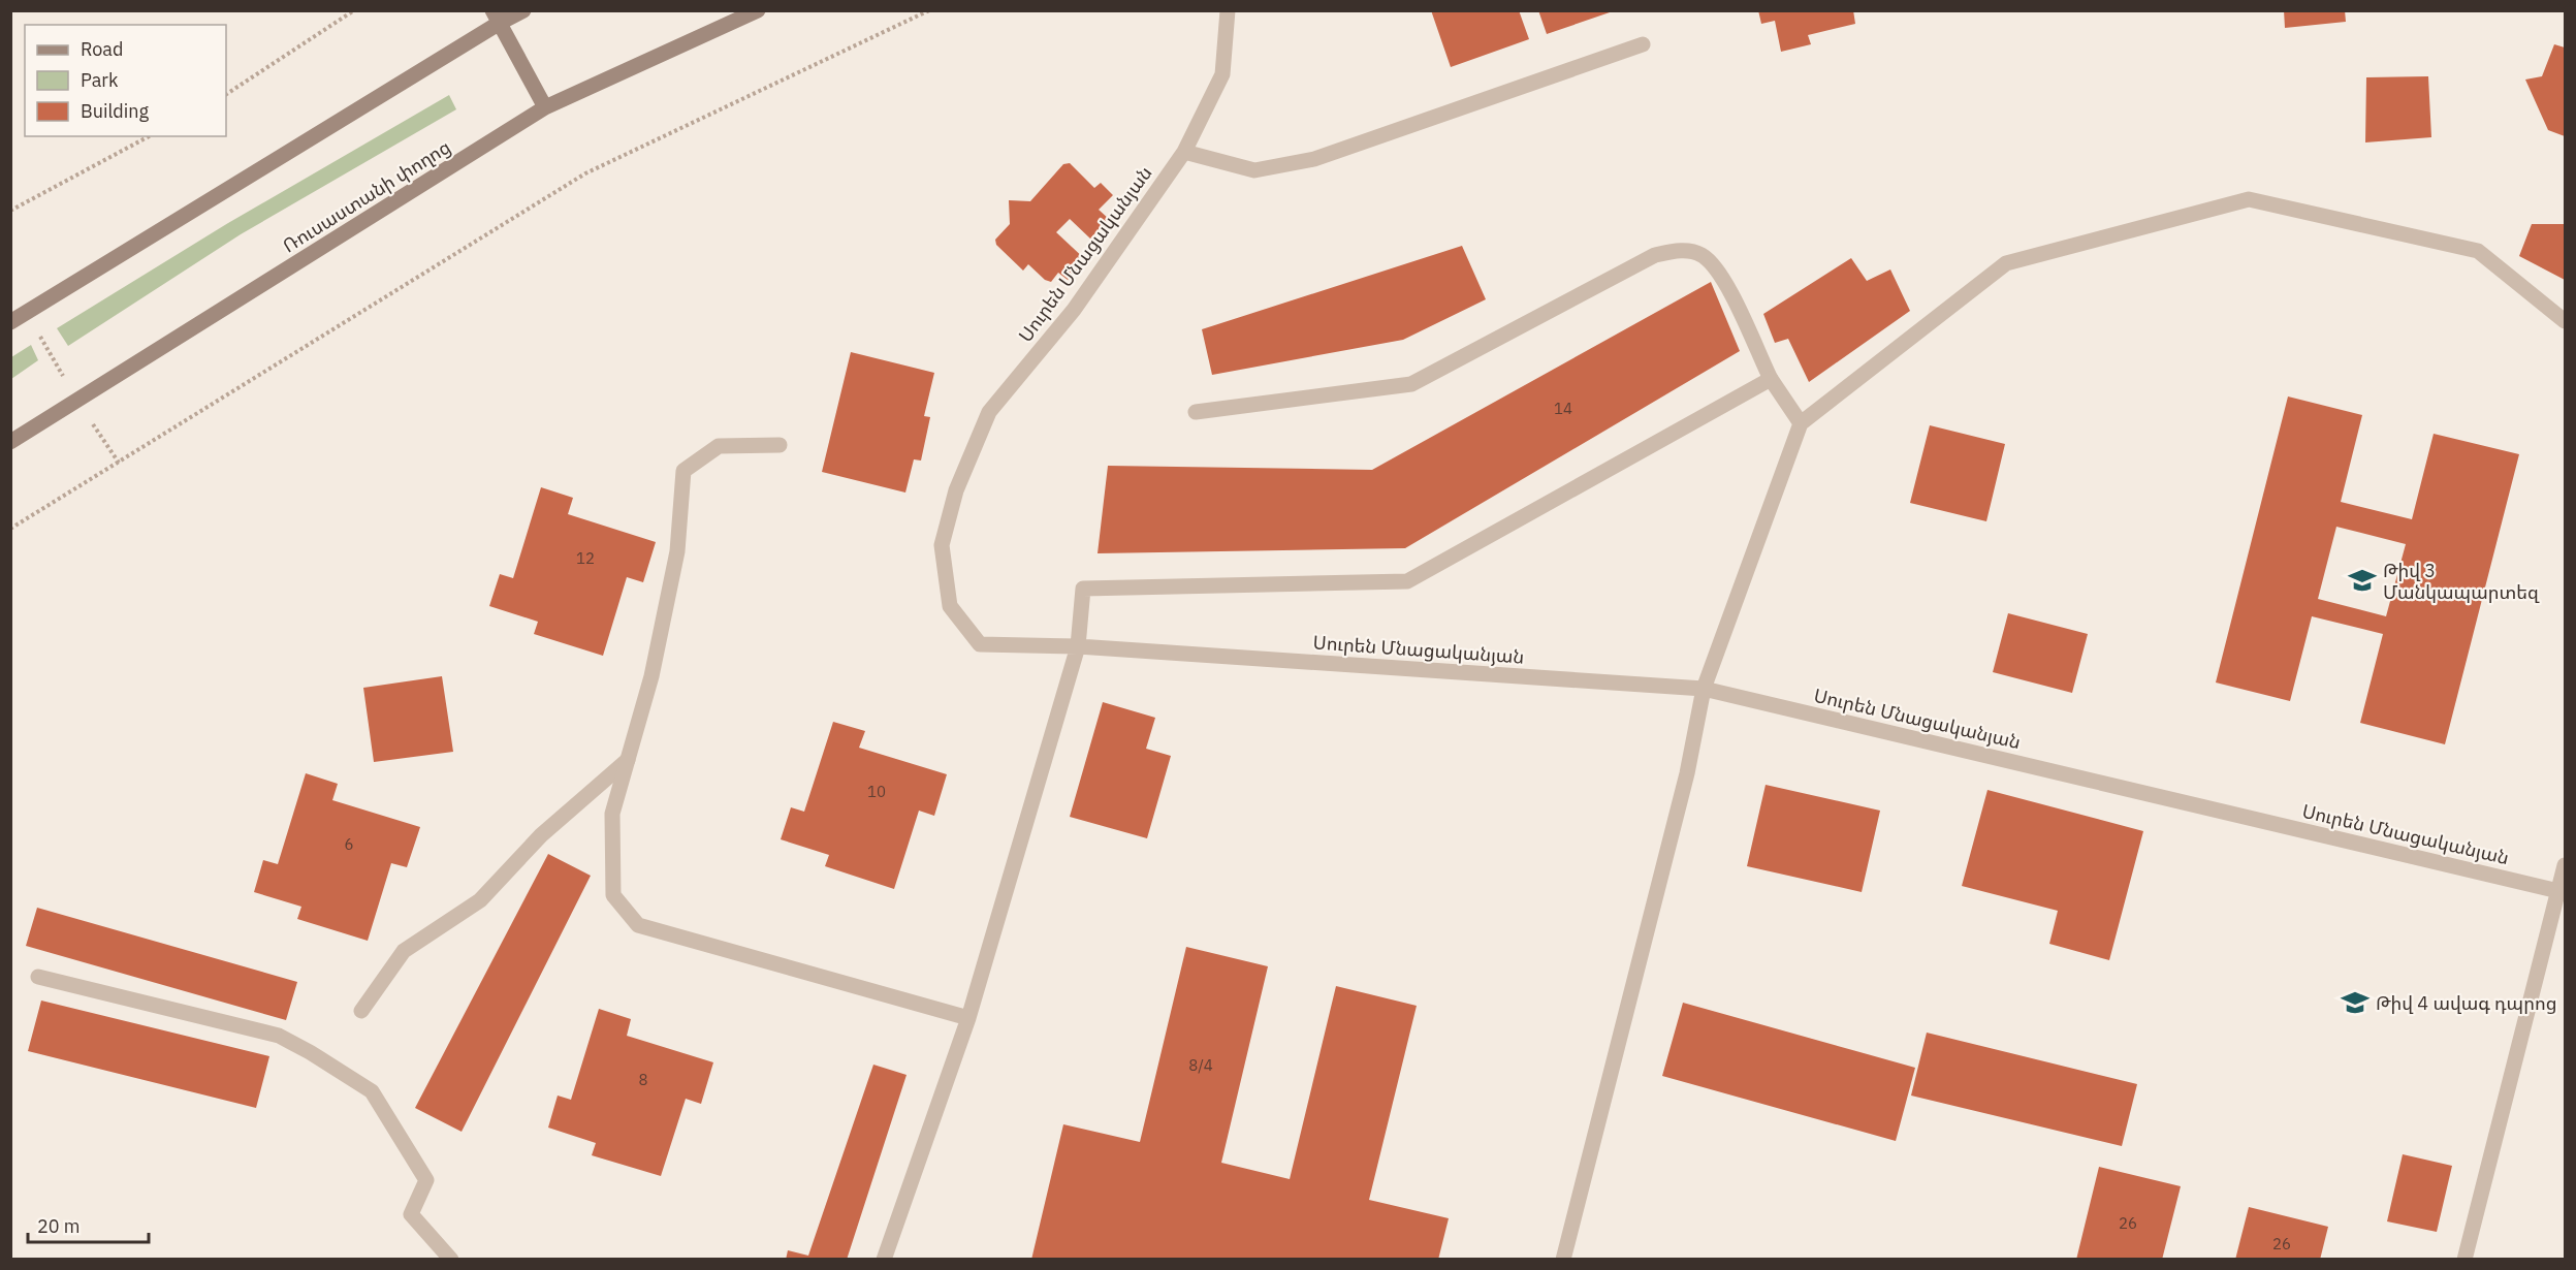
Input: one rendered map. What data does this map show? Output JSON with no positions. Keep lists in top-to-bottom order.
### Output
{
  "streets": {
    "main road": ["Ռուսաստանի փողոց"],
    "street": ["Սուրեն Մնացականյան"]
  },
  "places": {
    "school or university": ["Թիվ 3 Մանկապարտեզ", "Թիվ 4 ավագ դպրոց"]
  },
  "house_numbers": [
    "14",
    "12",
    "10",
    "6",
    "8/4",
    "8",
    "26",
    "26"
  ],
  "legend": ["Road", "Park", "Building"],
  "scale_bar": "20 m"
}
